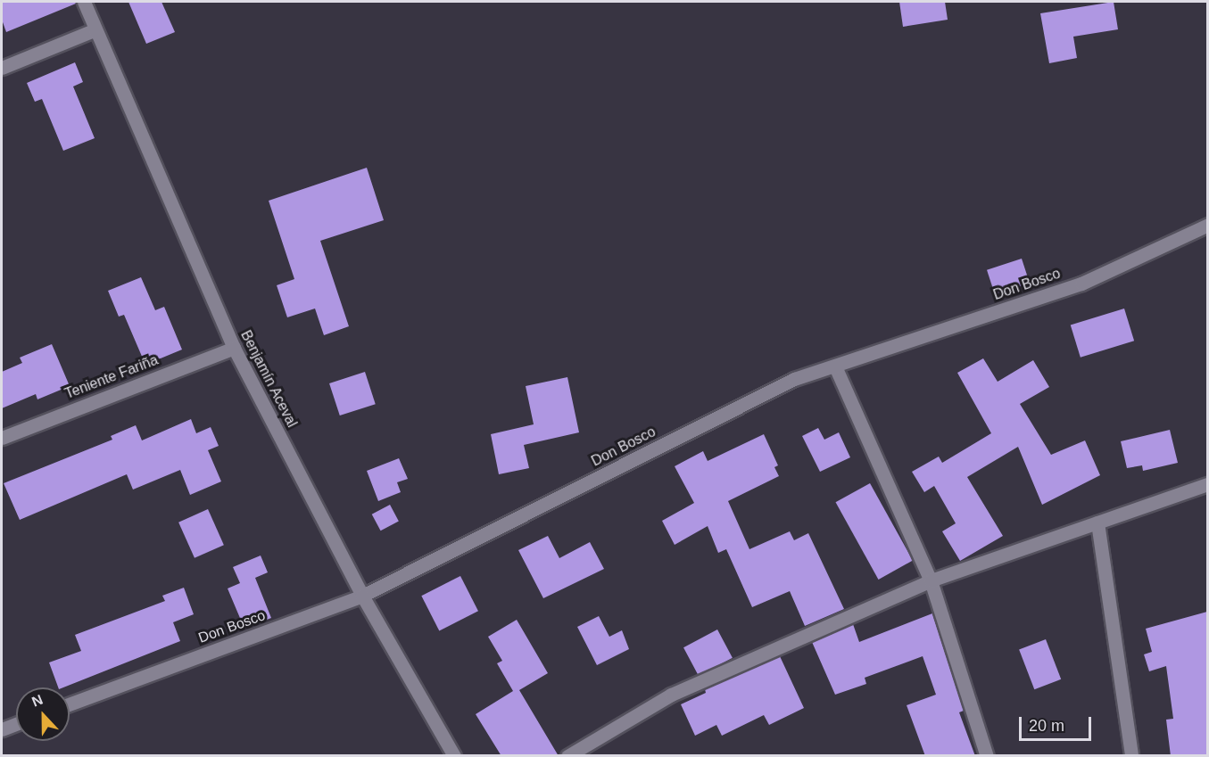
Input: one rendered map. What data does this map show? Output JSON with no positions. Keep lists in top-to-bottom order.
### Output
{
  "streets": {
    "street": ["Don Bosco", "Teniente Fariña", "Benjamín Aceval"]
  },
  "crossings": [
    ["Don Bosco", "Benjamín Aceval"],
    ["Teniente Fariña", "Benjamín Aceval"]
  ],
  "scale_bar": "20 m",
  "north": "top"
}
